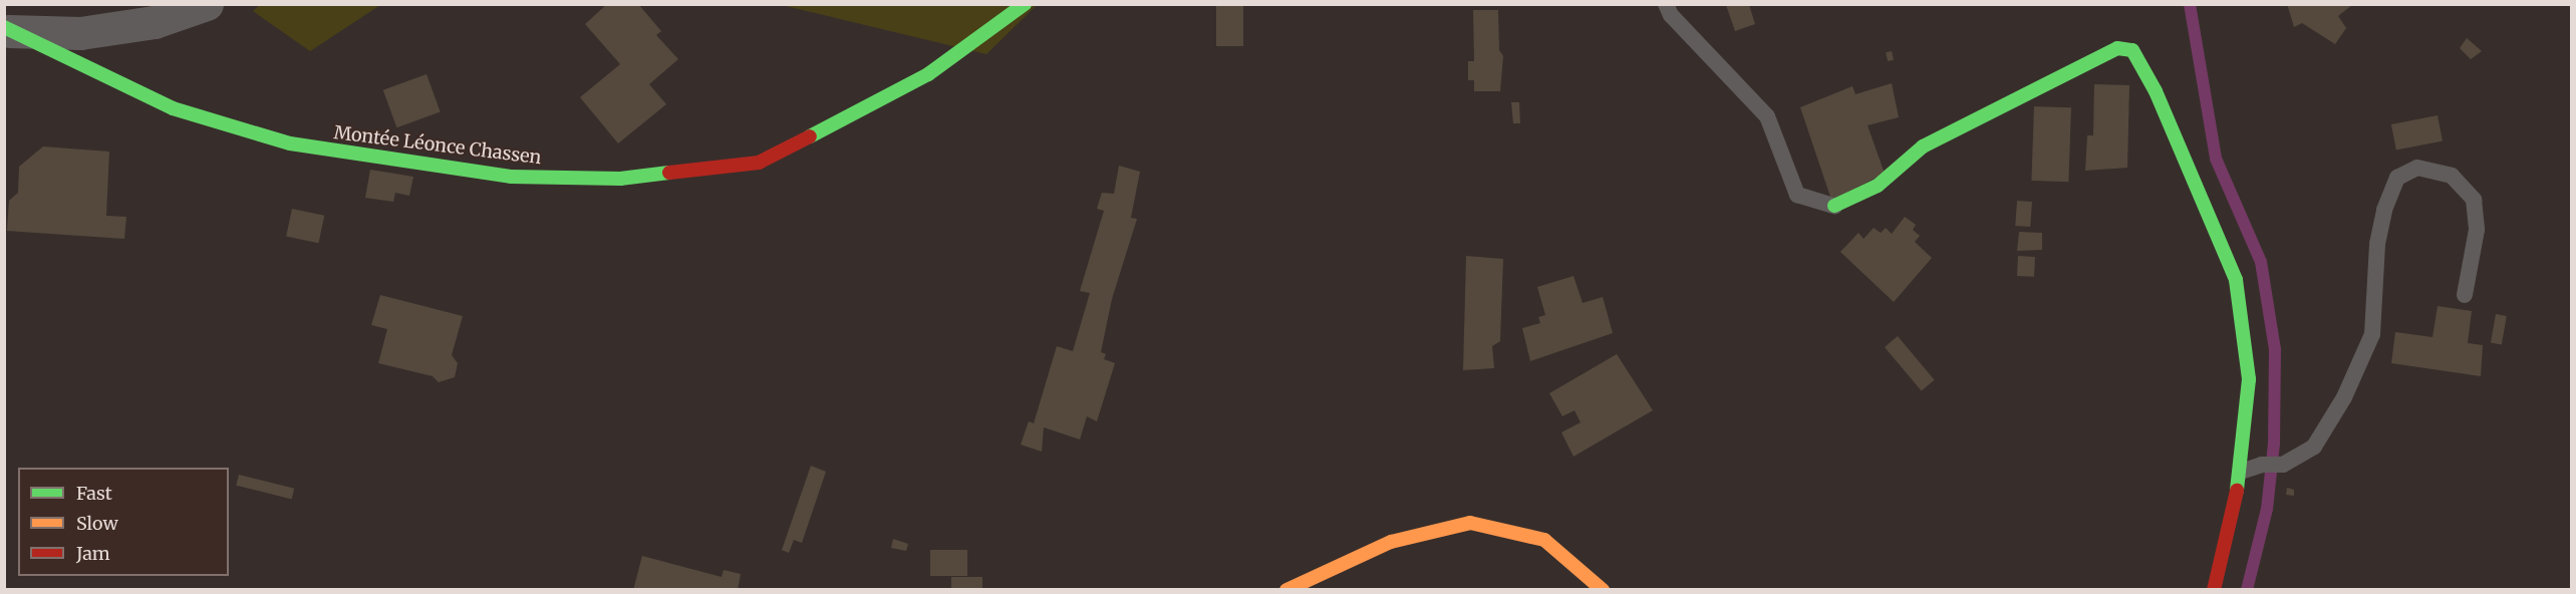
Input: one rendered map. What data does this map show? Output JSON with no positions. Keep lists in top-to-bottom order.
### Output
{
  "streets": {
    "street": ["Montée Léonce Chassen"]
  },
  "legend": ["Fast", "Slow", "Jam"]
}
